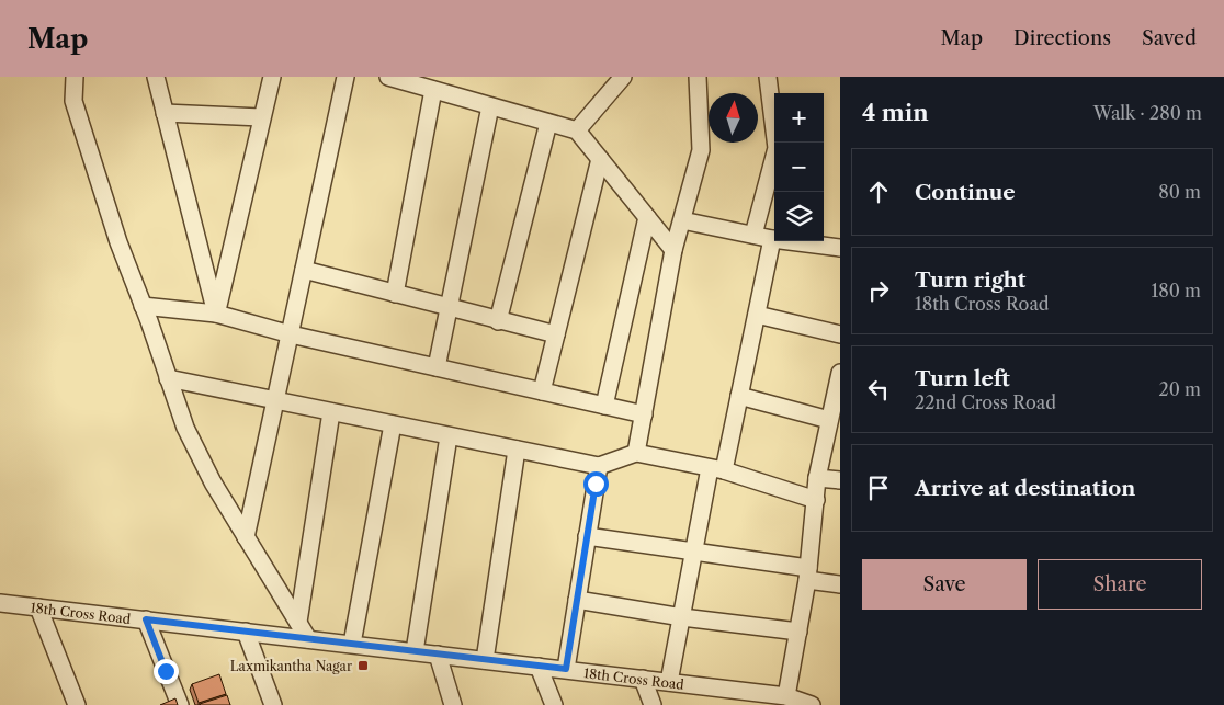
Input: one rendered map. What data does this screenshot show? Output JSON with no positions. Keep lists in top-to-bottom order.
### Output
{
  "streets": {
    "street": ["18th Cross Road"]
  },
  "places": {
    "transit": ["Laxmikantha Nagar"]
  },
  "north": "top",
  "page": {
    "header": "Map",
    "nav": ["Map", "Directions", "Saved"],
    "heading": ["4 min", "Walk · 280 m"],
    "map_buttons": ["+", "−"],
    "list": [
      ["Continue", "80 m"],
      ["Turn right", "18th Cross Road", "180 m"],
      ["Turn left", "22nd Cross Road", "20 m"],
      "Arrive at destination"
    ],
    "buttons": ["Save", "Share"]
  }
}
